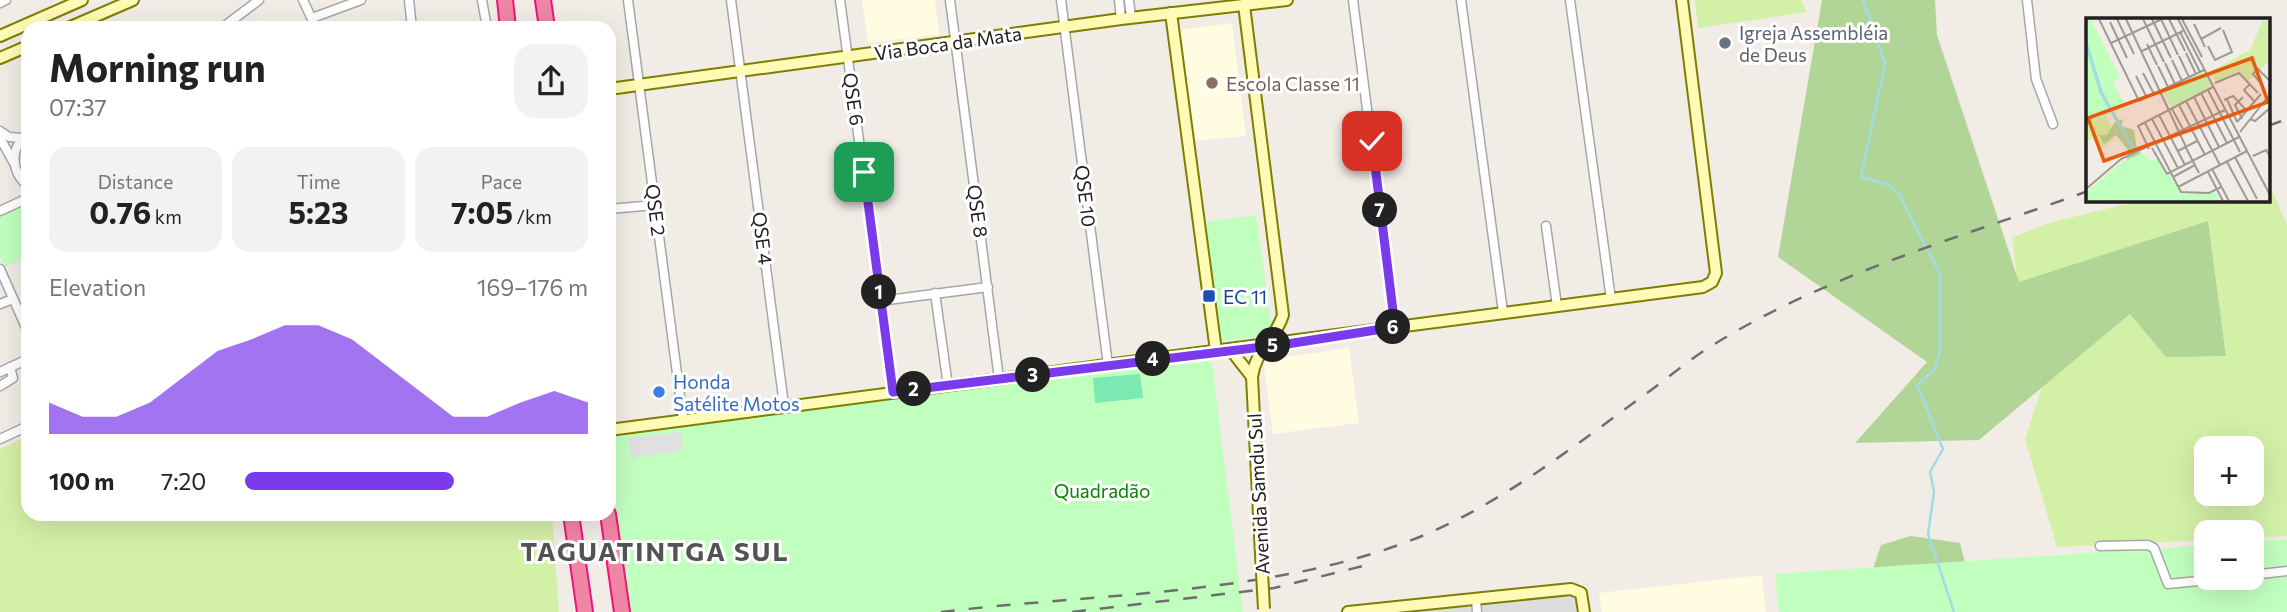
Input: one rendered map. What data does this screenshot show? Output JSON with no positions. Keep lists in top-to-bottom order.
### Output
{
  "streets": {
    "street": [
      "Via Boca da Mata",
      "QSE 6",
      "QSE 10",
      "QSE 2",
      "QSE 8",
      "QSE 4",
      "Avenida Samdu Sul"
    ]
  },
  "crossings": [
    ["Via Boca da Mata", "QSE 6"],
    ["Via Boca da Mata", "QSE 10"],
    ["Via Boca da Mata", "QSE 2"],
    ["Via Boca da Mata", "QSE 8"],
    ["Via Boca da Mata", "QSE 4"]
  ],
  "districts": ["TAGUATINTGA SUL"],
  "parks": ["Quadradão"],
  "places": {
    "other": ["Igreja Assembléia de Deus", "Escola Classe 11", "Honda Satélite Motos"],
    "transit": ["EC 11"]
  },
  "page": {
    "heading": ["Morning run", "07:37"],
    "stats": [
      ["Distance", "0.76 km"],
      ["Time", "5:23"],
      ["Pace", "7:05 /km"]
    ],
    "pins": [
      "7",
      "1",
      "6",
      "5",
      "4",
      "3",
      "2"
    ],
    "chart": ["Elevation", "169–176 m"],
    "map_buttons": ["+", "−"],
    "list": [
      {
        "name": "100 m",
        "note": "7:20"
      }
    ]
  }
}
